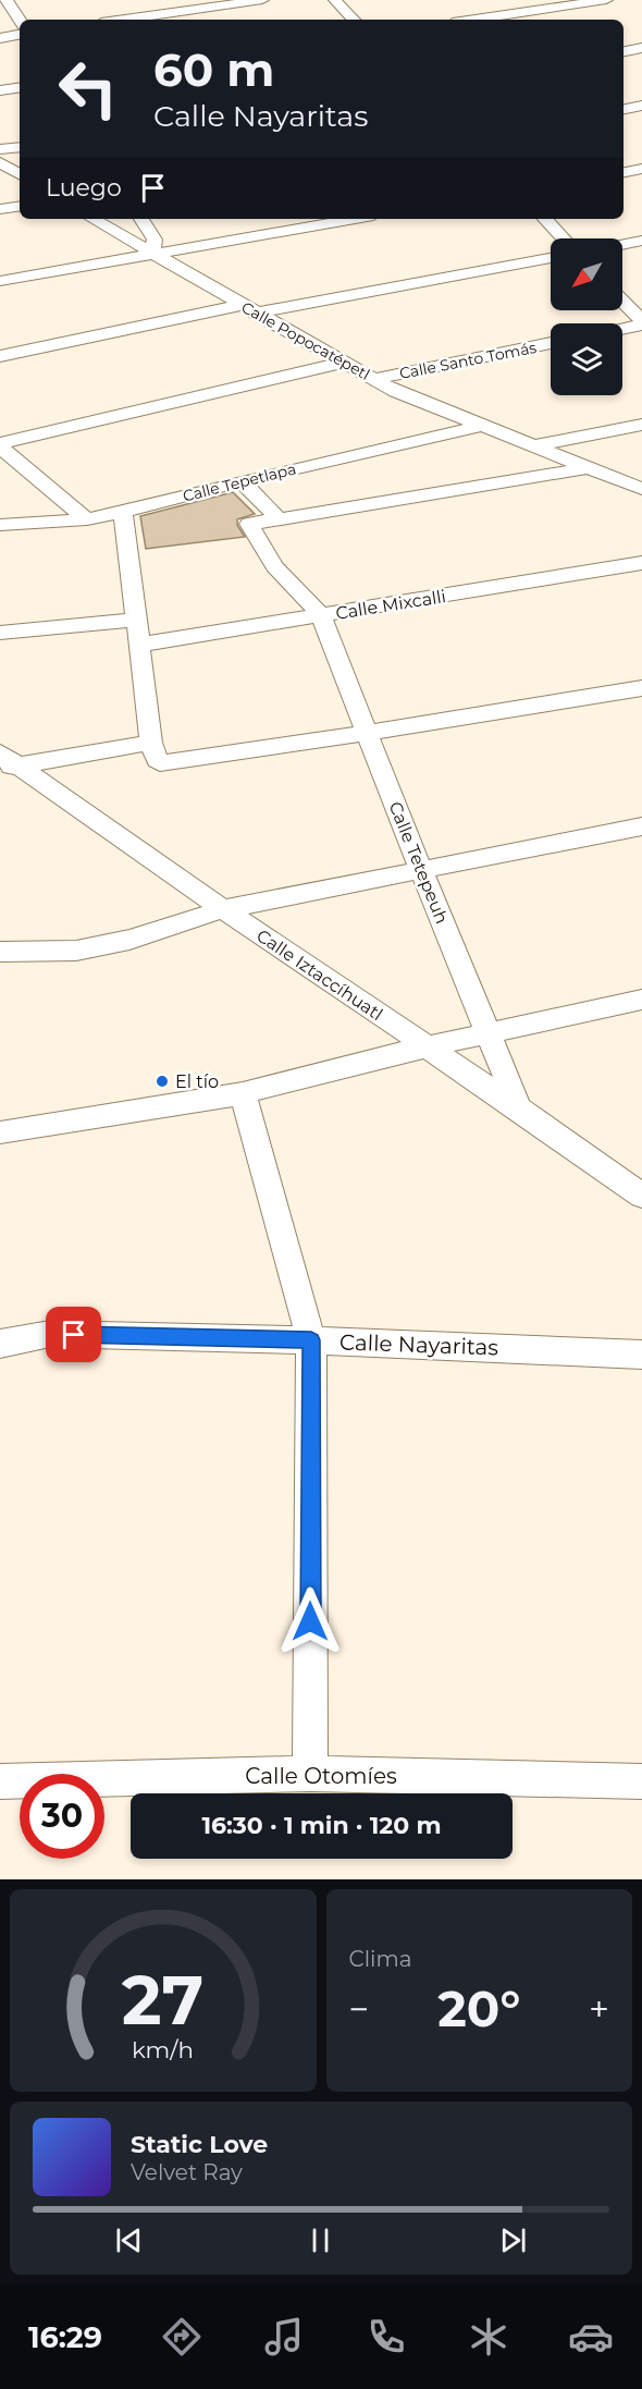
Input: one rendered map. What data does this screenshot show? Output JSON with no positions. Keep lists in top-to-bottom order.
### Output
{
  "streets": {
    "street": [
      "Calle Popocatépetl",
      "Calle Santo Tomás",
      "Calle Tepetlapa",
      "Calle Mixcalli",
      "Calle Tetepeuh",
      "Calle Iztaccíhuatl",
      "Calle Nayaritas",
      "Calle Otomíes"
    ]
  },
  "crossings": [
    ["Calle Popocatépetl", "Calle Santo Tomás"],
    ["Calle Popocatépetl", "Calle Tepetlapa"],
    ["Calle Mixcalli", "Calle Tetepeuh"],
    ["Calle Tetepeuh", "Calle Iztaccíhuatl"]
  ],
  "places": ["El tío"],
  "north": "bottom left",
  "page": {
    "turn": ["60 m", "Calle Nayaritas"],
    "then": "Luego",
    "limit": "30",
    "trip": "16:30 · 1 min · 120 m",
    "tile": "Clima",
    "heat": ["−", "20°", "+"],
    "song": ["Static Love", "Velvet Ray"],
    "tabs": "16:29",
    "gauge": ["27", "km/h"]
  }
}
